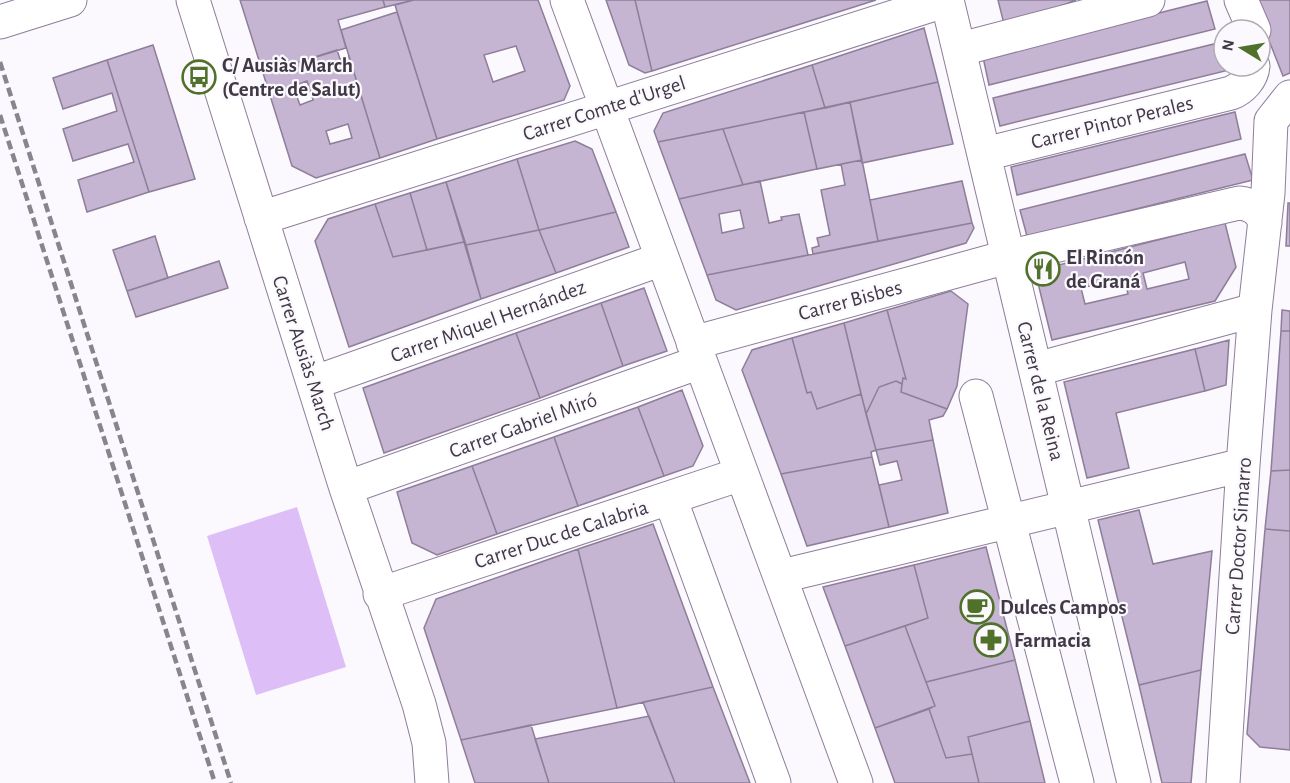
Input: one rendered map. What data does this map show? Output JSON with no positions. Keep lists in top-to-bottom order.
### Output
{
  "streets": {
    "street": [
      "Carrer Comte d'Urgel",
      "Carrer Pintor Perales",
      "Carrer Bisbes",
      "Carrer Miquel Hernández",
      "Carrer Ausiàs March",
      "Carrer de la Reina",
      "Carrer Gabriel Miró",
      "Carrer Duc de Calabria",
      "Carrer Doctor Simarro"
    ]
  },
  "crossings": [
    ["Carrer Comte d'Urgel", "Carrer Ausiàs March"],
    ["Carrer Comte d'Urgel", "Carrer de la Reina"],
    ["Carrer Pintor Perales", "Carrer de la Reina"],
    ["Carrer Bisbes", "Carrer de la Reina"],
    ["Carrer Bisbes", "Carrer Gabriel Miró"],
    ["Carrer Bisbes", "Carrer Doctor Simarro"],
    ["Carrer Miquel Hernández", "Carrer Ausiàs March"],
    ["Carrer Ausiàs March", "Carrer Gabriel Miró"],
    ["Carrer Ausiàs March", "Carrer Duc de Calabria"]
  ],
  "places": {
    "bus stop": ["C/ Ausiàs March (Centre de Salut)"],
    "restaurant": ["El Rincón de Graná"],
    "cafe": ["Dulces Campos"],
    "pharmacy": ["Farmacia"]
  },
  "north": "left"
}
